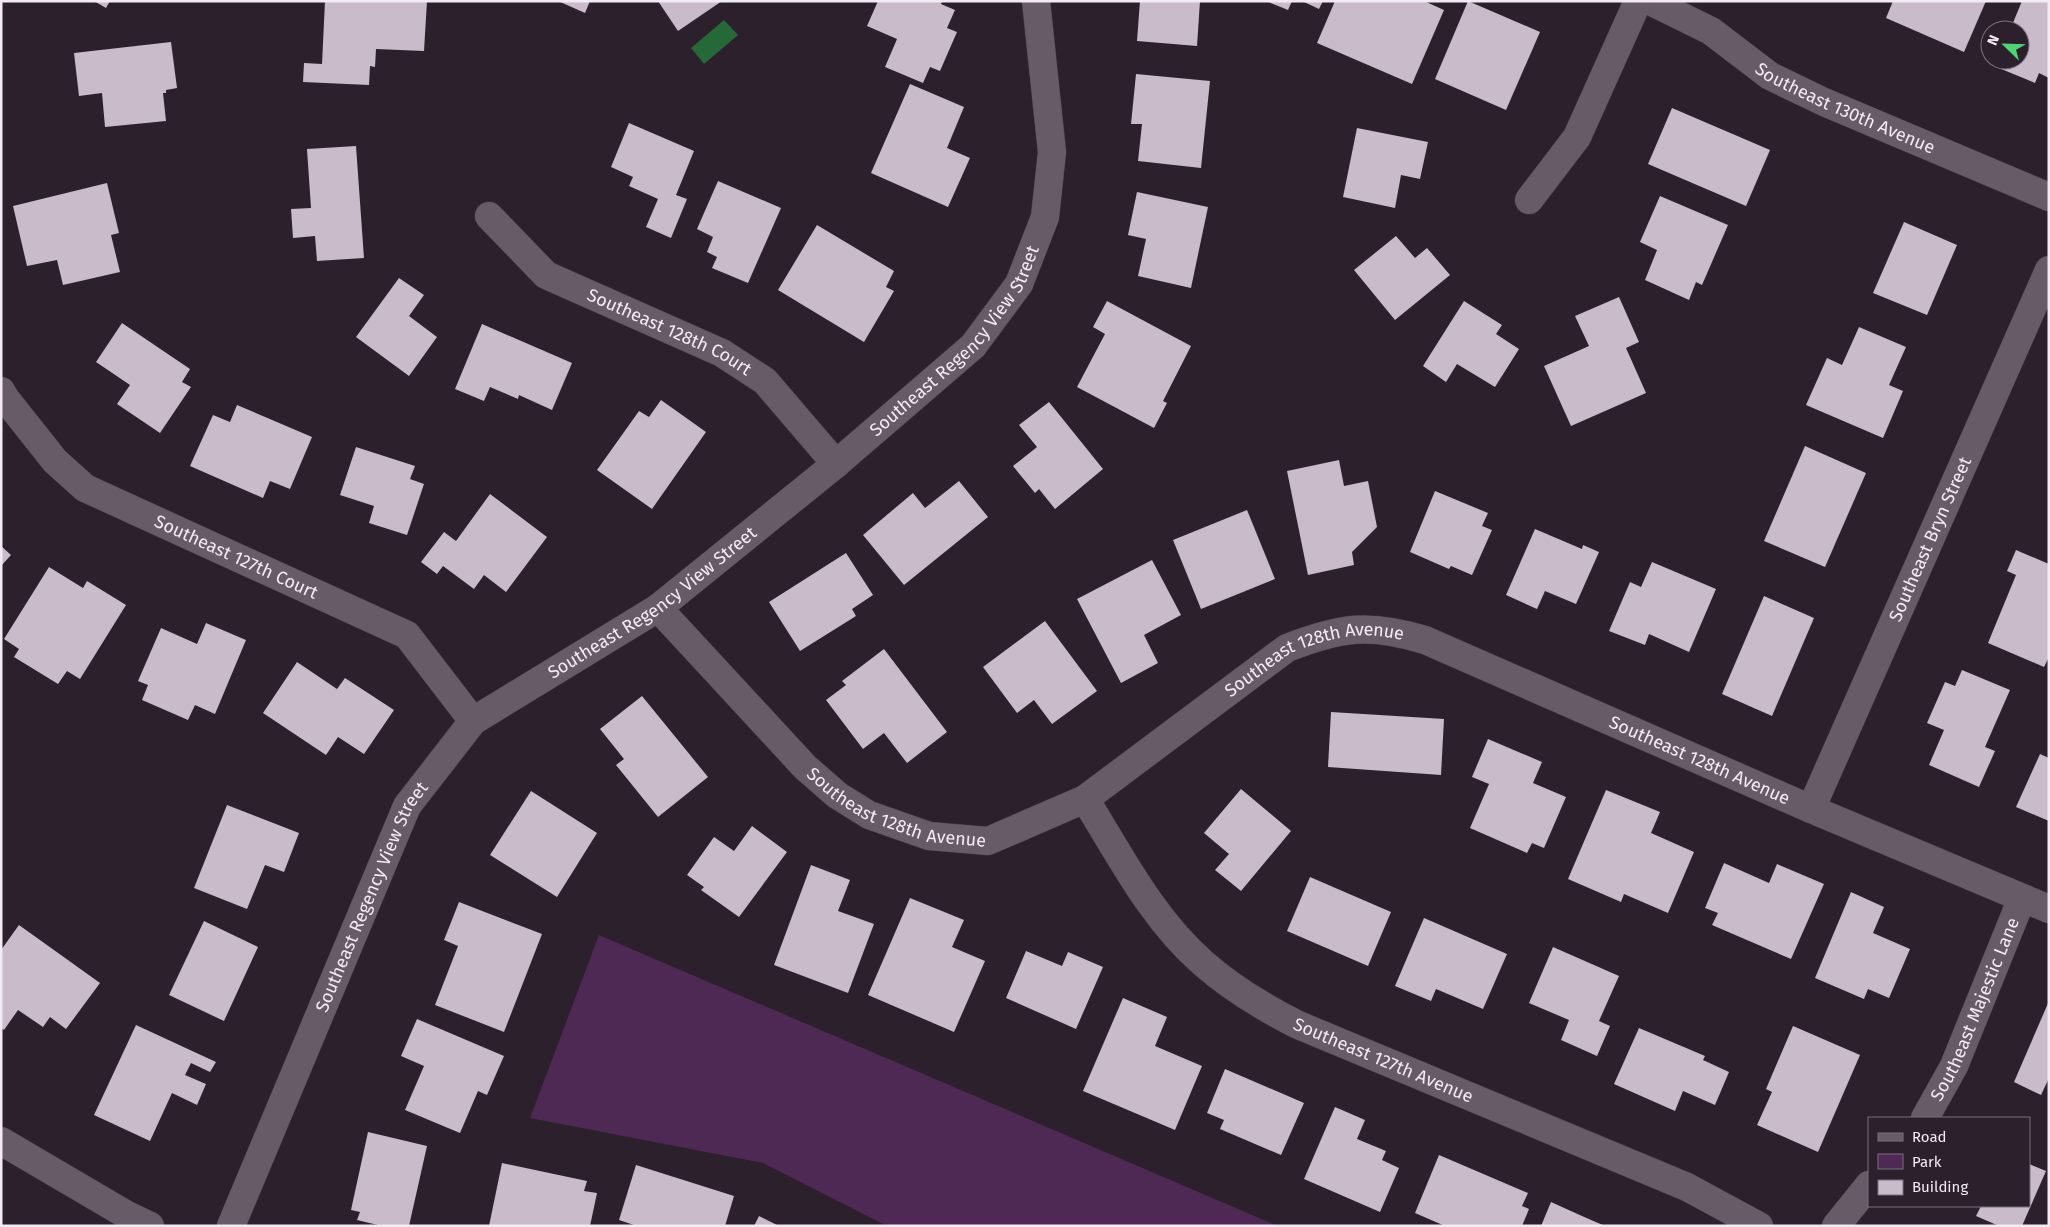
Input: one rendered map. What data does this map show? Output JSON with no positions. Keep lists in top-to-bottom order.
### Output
{
  "streets": {
    "street": [
      "Southeast 130th Avenue",
      "Southeast 128th Court",
      "Southeast Regency View Street",
      "Southeast Bryn Street",
      "Southeast 127th Court",
      "Southeast 128th Avenue",
      "Southeast Majestic Lane",
      "Southeast 127th Avenue"
    ]
  },
  "crossings": [
    ["Southeast 128th Court", "Southeast Regency View Street"],
    ["Southeast Regency View Street", "Southeast 127th Court"],
    ["Southeast Regency View Street", "Southeast 128th Avenue"],
    ["Southeast Bryn Street", "Southeast 128th Avenue"],
    ["Southeast 128th Avenue", "Southeast Majestic Lane"],
    ["Southeast 128th Avenue", "Southeast 127th Avenue"]
  ],
  "legend": ["Road", "Park", "Building"],
  "north": "top left"
}
